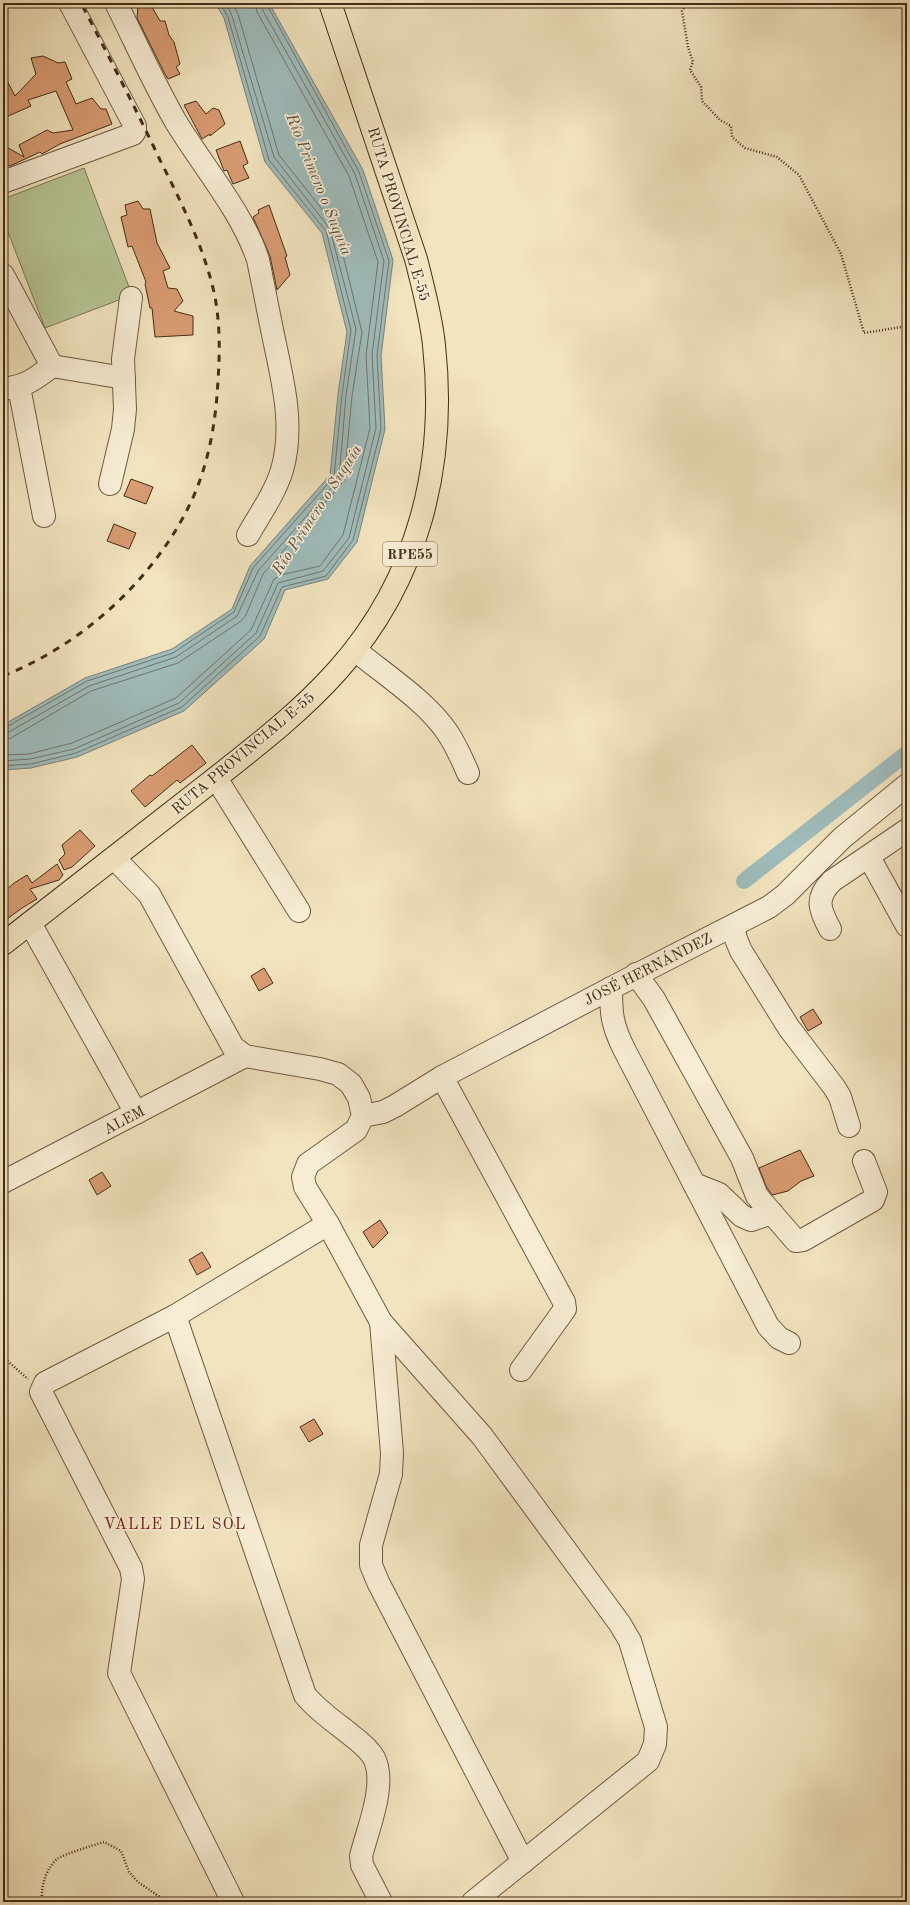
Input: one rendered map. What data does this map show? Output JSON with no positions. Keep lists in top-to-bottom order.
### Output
{
  "streets": {
    "main road": ["RUTA PROVINCIAL E-55", "RPE55"],
    "street": ["JOSÉ HERNÁNDEZ", "ALEM"]
  },
  "districts": ["VALLE DEL SOL"],
  "water": ["Río Primero o Suquía"]
}
